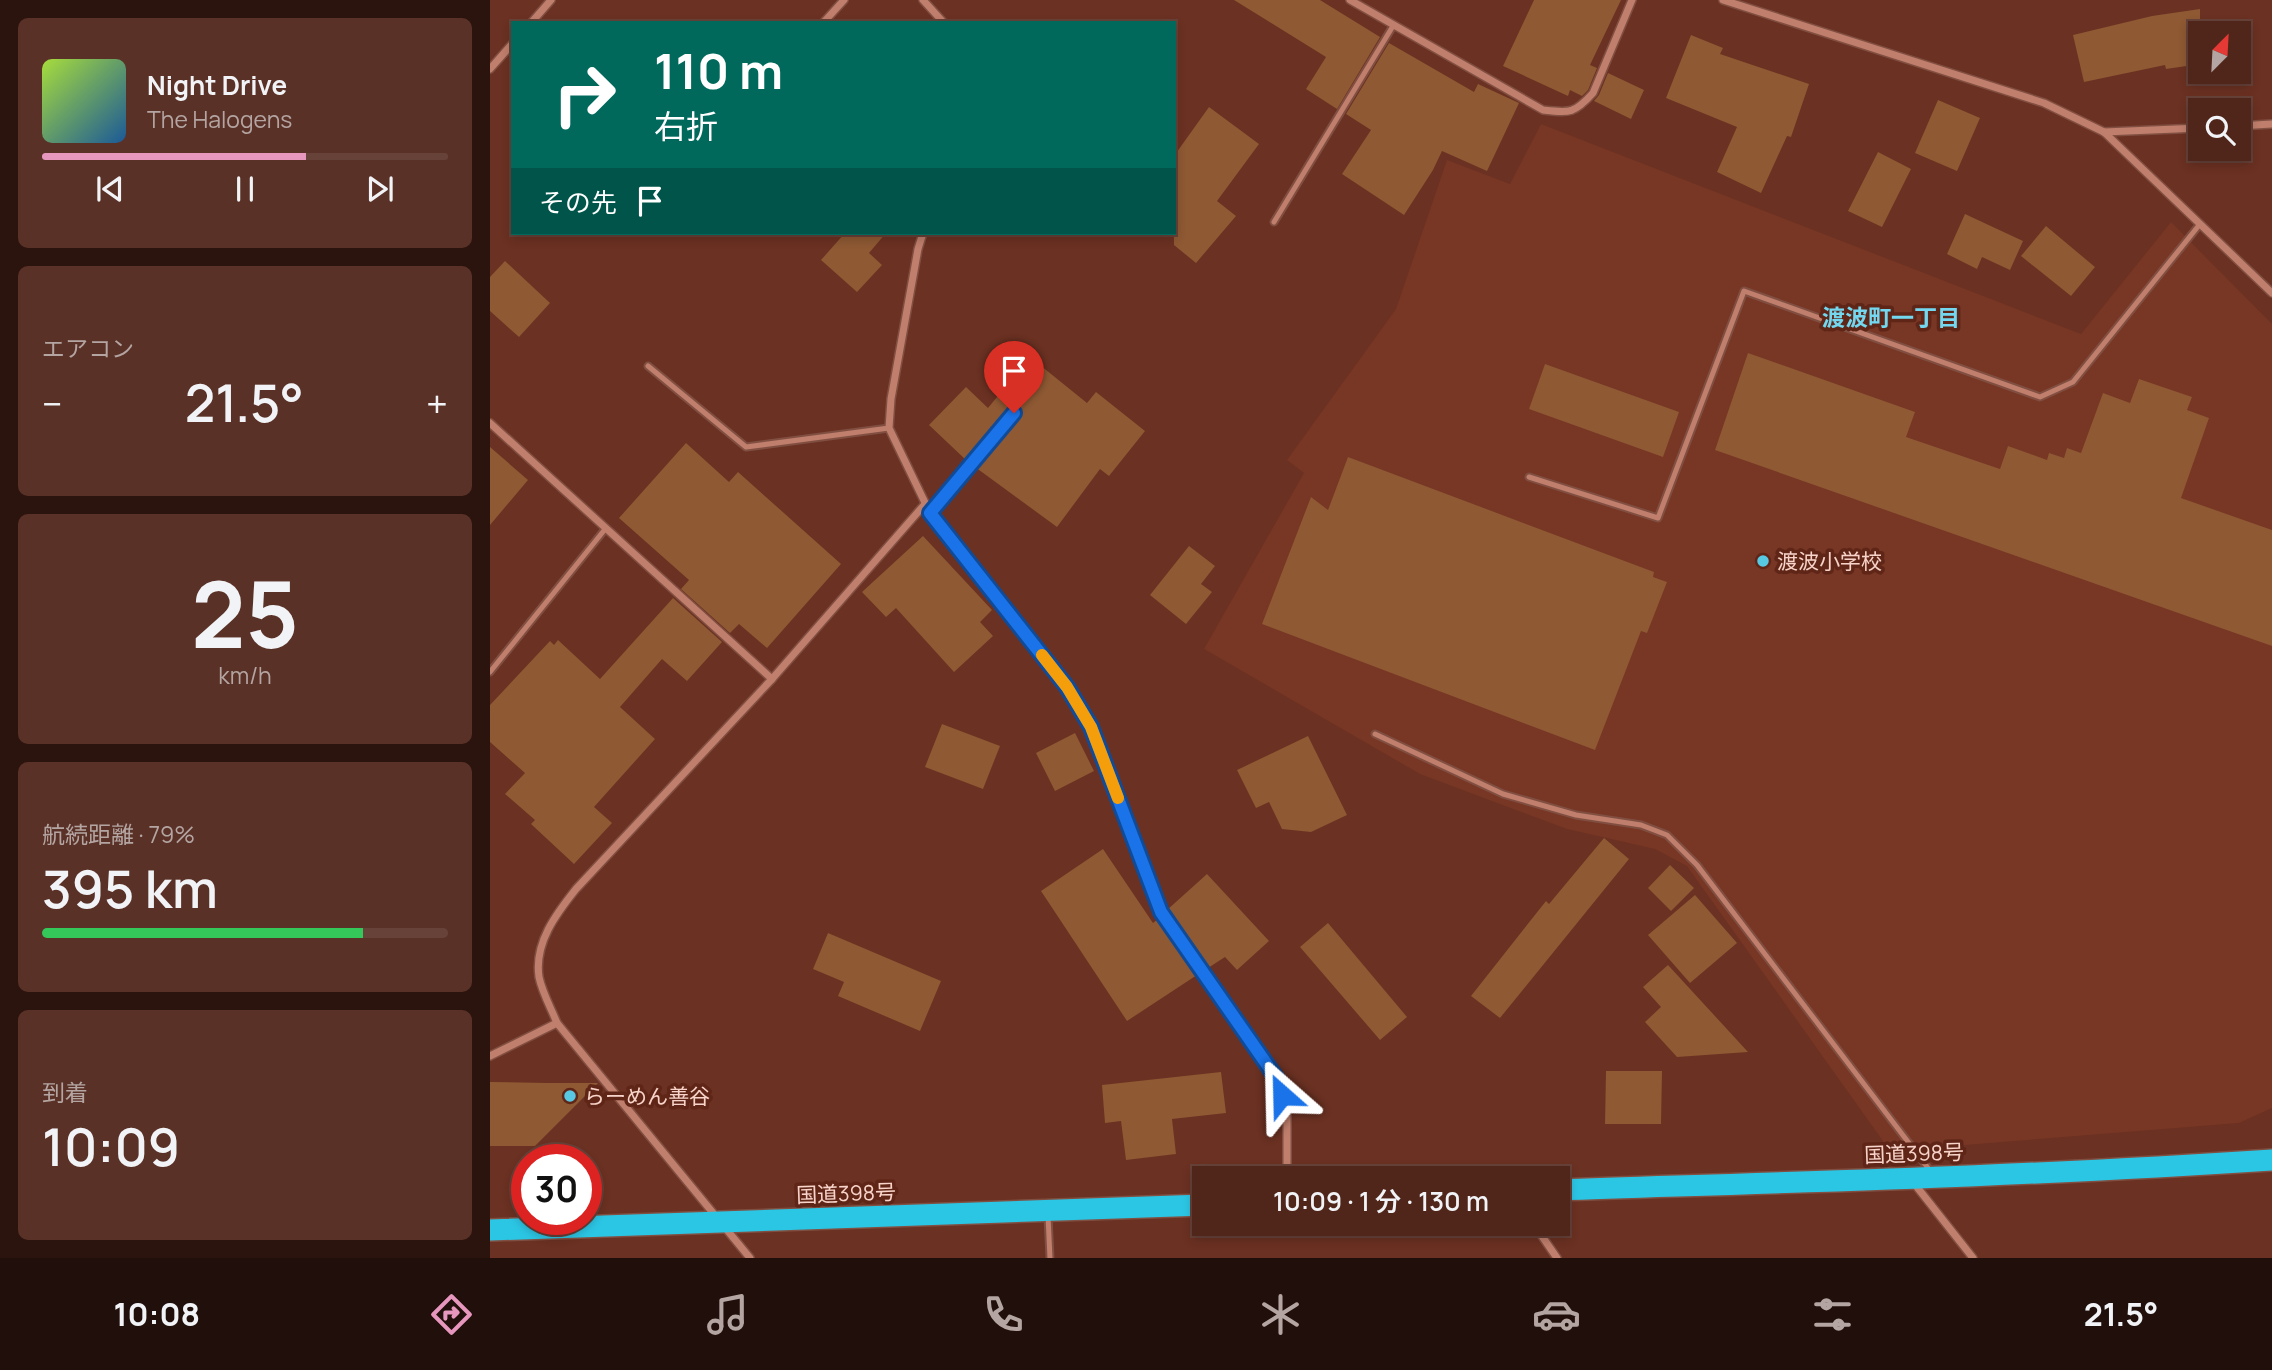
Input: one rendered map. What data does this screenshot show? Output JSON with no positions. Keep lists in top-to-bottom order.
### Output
{
  "streets": {
    "highway": ["国道398号"]
  },
  "districts": ["渡波町一丁目"],
  "places": ["渡波小学校", "らーめん善谷"],
  "north": "top right",
  "page": {
    "turn": ["110 m", "右折"],
    "song": ["Night Drive", "The Halogens"],
    "then": "その先",
    "tile": [
      "エアコン",
      ["25", "km/h"],
      ["航続距離 · 79%", "395 km"],
      ["到着", "10:09"]
    ],
    "heat": ["−", "21.5°", "+"],
    "limit": "30",
    "trip": "10:09 · 1 分 · 130 m",
    "tabs": ["10:08", "21.5°"]
  }
}
